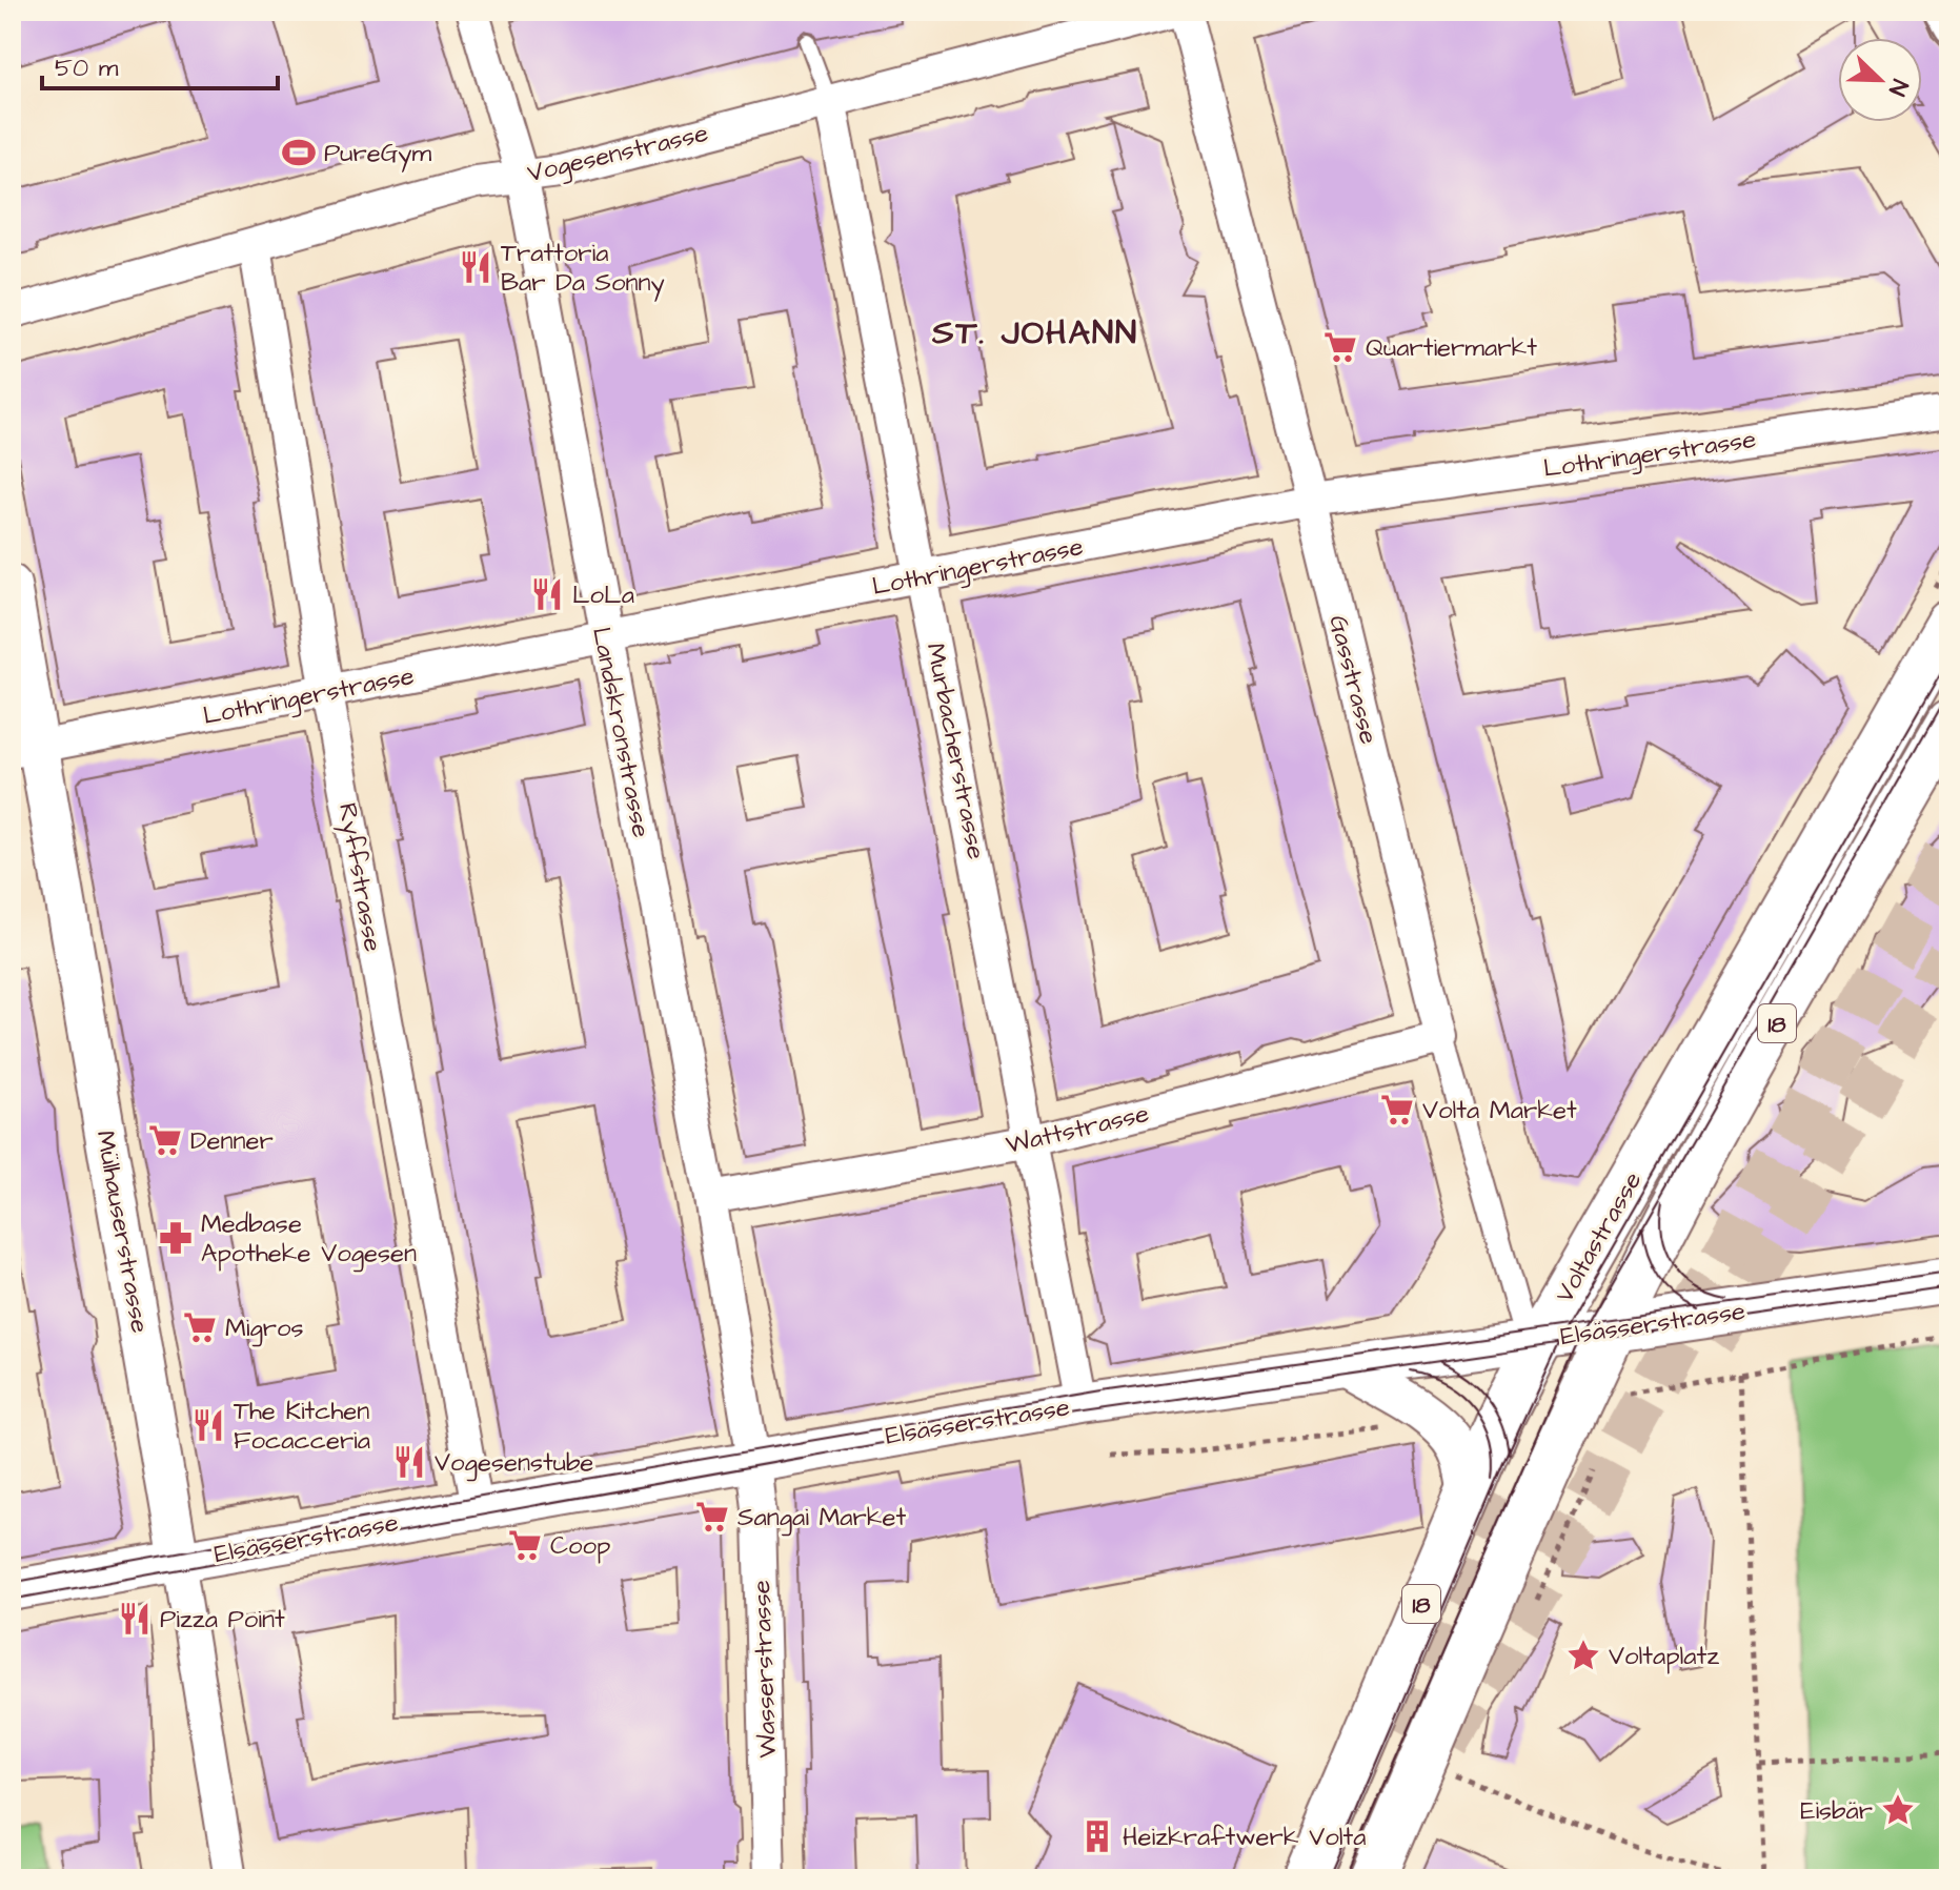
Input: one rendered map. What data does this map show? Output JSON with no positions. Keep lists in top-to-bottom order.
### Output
{
  "streets": {
    "main road": ["18", "Voltastrasse", "Elsässerstrasse"],
    "street": [
      "Vogesenstrasse",
      "Lothringerstrasse",
      "Gasstrasse",
      "Landskronstrasse",
      "Murbacherstrasse",
      "Ryffstrasse",
      "Wattstrasse",
      "Mülhauserstrasse",
      "Wasserstrasse"
    ]
  },
  "crossings": [
    ["Vogesenstrasse", "Landskronstrasse"],
    ["Vogesenstrasse", "Murbacherstrasse"],
    ["Vogesenstrasse", "Ryffstrasse"],
    ["Lothringerstrasse", "Gasstrasse"],
    ["Lothringerstrasse", "Landskronstrasse"],
    ["Lothringerstrasse", "Murbacherstrasse"],
    ["Lothringerstrasse", "Ryffstrasse"],
    ["Lothringerstrasse", "Mülhauserstrasse"],
    ["Gasstrasse", "Wattstrasse"],
    ["Gasstrasse", "Voltastrasse"],
    ["Gasstrasse", "Elsässerstrasse"],
    ["Landskronstrasse", "Wattstrasse"],
    ["Landskronstrasse", "Elsässerstrasse"],
    ["Landskronstrasse", "Wasserstrasse"],
    ["Murbacherstrasse", "Wattstrasse"],
    ["Murbacherstrasse", "Elsässerstrasse"],
    ["Ryffstrasse", "Elsässerstrasse"],
    ["Mülhauserstrasse", "Elsässerstrasse"],
    ["Voltastrasse", "Elsässerstrasse"],
    ["Elsässerstrasse", "Wasserstrasse"]
  ],
  "districts": ["ST. JOHANN"],
  "places": {
    "sports": ["PureGym"],
    "restaurant": [
      "Trattoria Bar Da Sonny",
      "LoLa",
      "The Kitchen Focacceria",
      "Vogesenstube",
      "Pizza Point"
    ],
    "supermarket": [
      "Quartiermarkt",
      "Volta Market",
      "Denner",
      "Migros",
      "Sangai Market",
      "Coop"
    ],
    "pharmacy": ["Medbase Apotheke Vogesen"],
    "place": ["Voltaplatz", "Eisbär"],
    "building": ["Heizkraftwerk Volta"]
  },
  "scale_bar": "50 m",
  "north": "bottom right"
}
